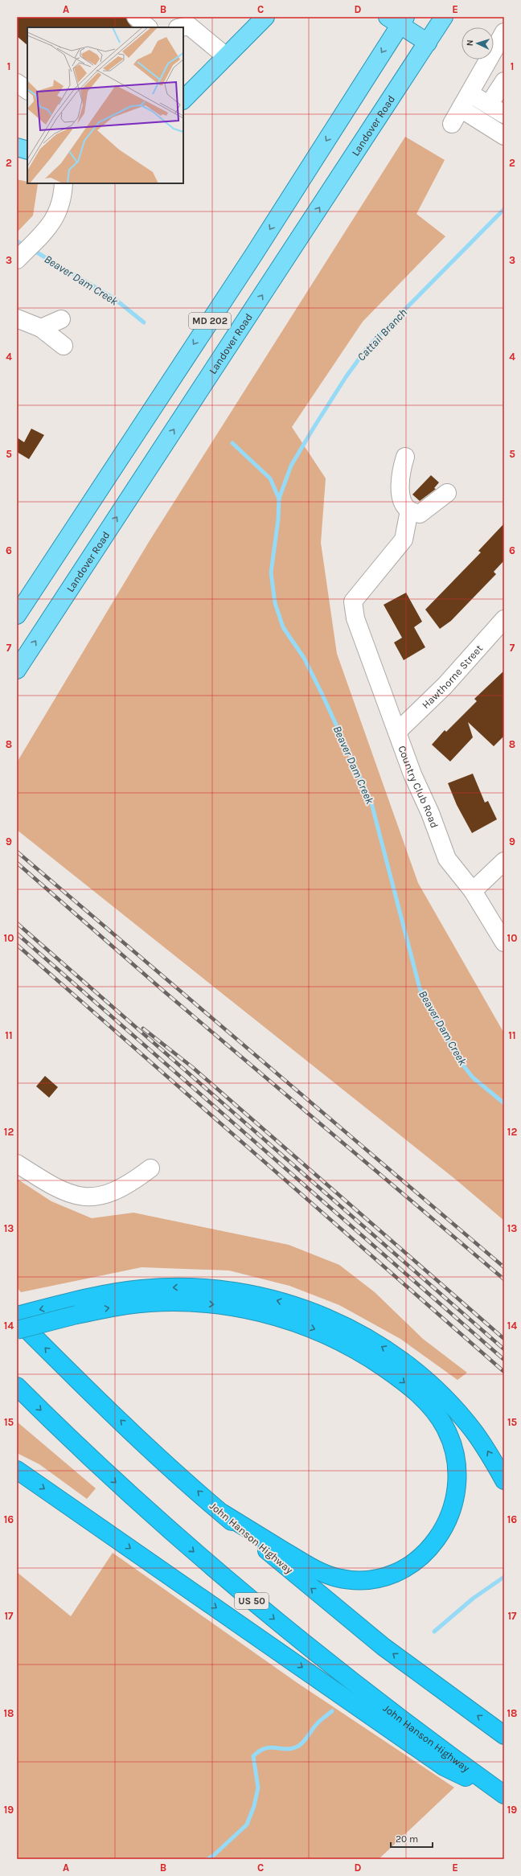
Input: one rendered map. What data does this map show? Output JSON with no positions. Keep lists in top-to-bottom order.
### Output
{
  "streets": {
    "highway": ["John Hanson Highway", "US 50"],
    "main road": ["Landover Road", "MD 202"],
    "street": ["Hawthorne Street", "Country Club Road"]
  },
  "crossings": [
    ["Hawthorne Street", "Country Club Road"]
  ],
  "water": ["Beaver Dam Creek", "Cattail Branch"],
  "scale_bar": "20 m",
  "north": "left",
  "grid": {
    "columns": [
      "A",
      "B",
      "C",
      "D",
      "E"
    ],
    "rows": [
      "1",
      "2",
      "3",
      "4",
      "5",
      "6",
      "7",
      "8",
      "9",
      "10",
      "11",
      "12",
      "13",
      "14",
      "15",
      "16",
      "17",
      "18",
      "19"
    ]
  }
}
